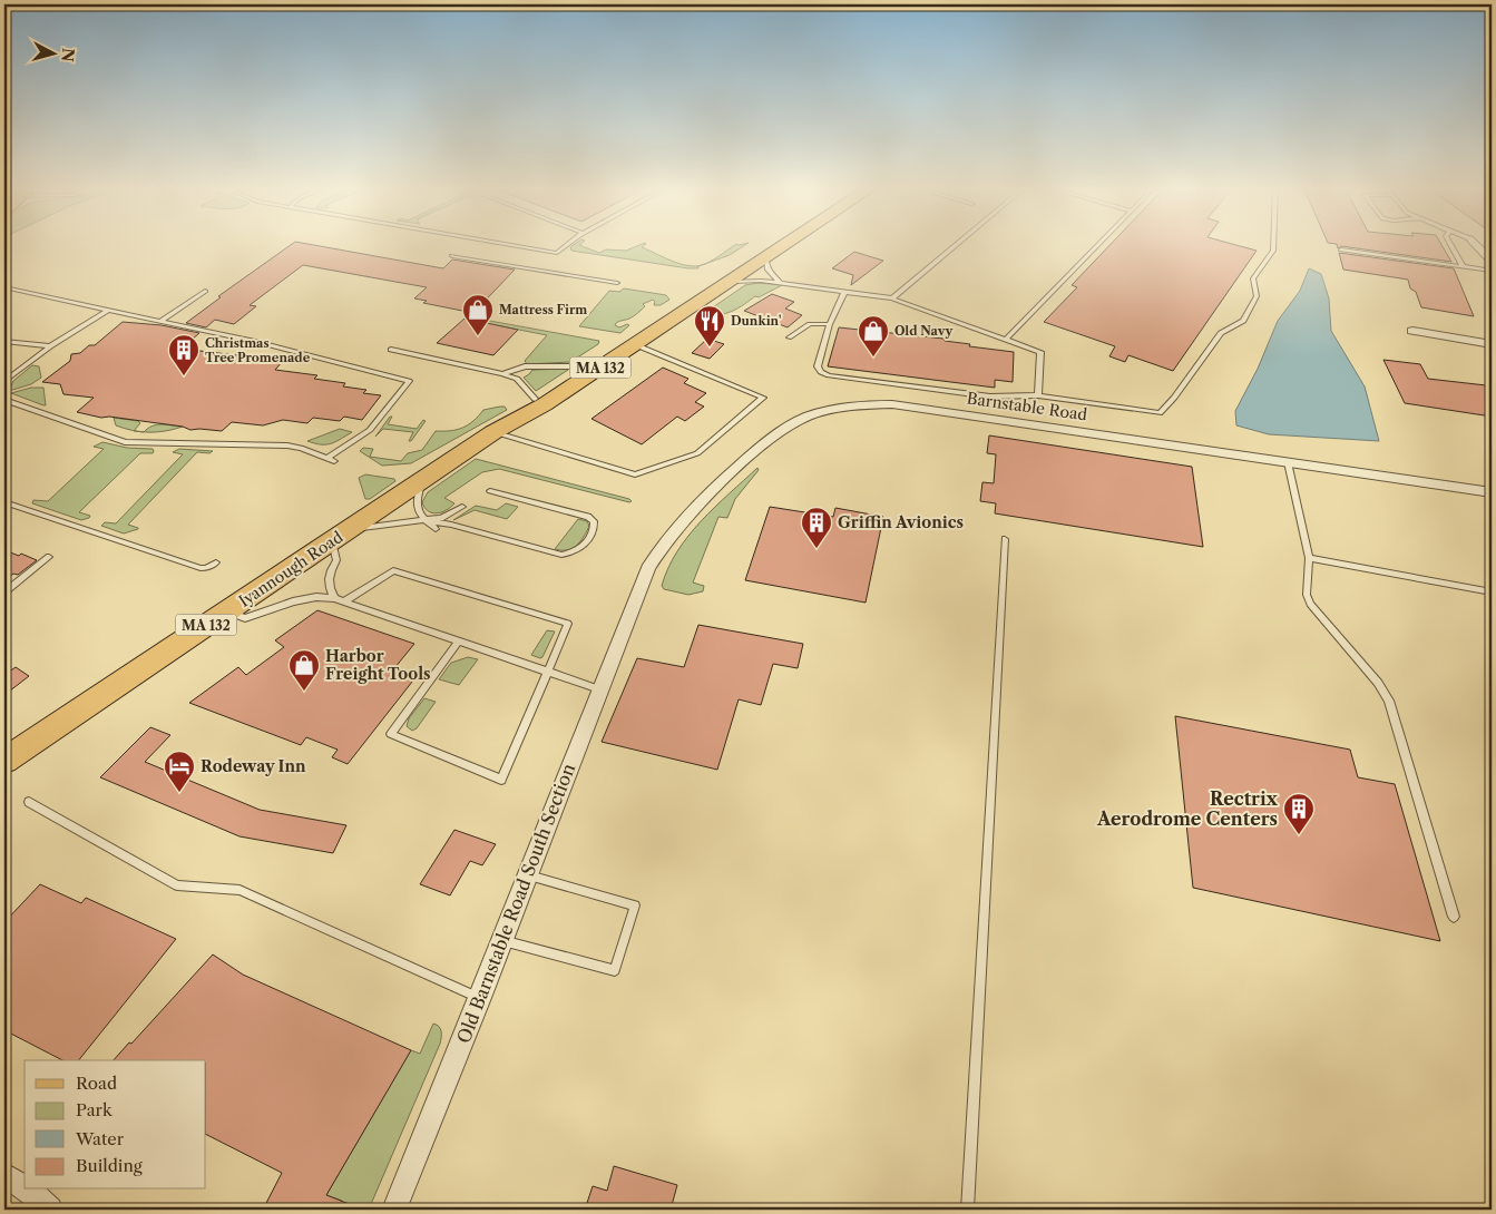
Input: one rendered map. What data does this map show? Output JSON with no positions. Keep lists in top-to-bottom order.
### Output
{
  "streets": {
    "main road": ["MA 132", "Iyannough Road"],
    "street": ["Barnstable Road", "Old Barnstable Road South Section"]
  },
  "crossings": [
    ["Barnstable Road", "Old Barnstable Road South Section"]
  ],
  "places": {
    "shop": ["Mattress Firm", "Old Navy", "Harbor Freight Tools"],
    "restaurant": ["Dunkin'"],
    "building": ["Christmas Tree Promenade", "Griffin Avionics", "Rectrix Aerodrome Centers"],
    "hotel": ["Rodeway Inn"]
  },
  "legend": [
    "Road",
    "Park",
    "Water",
    "Building"
  ],
  "north": "right"
}
